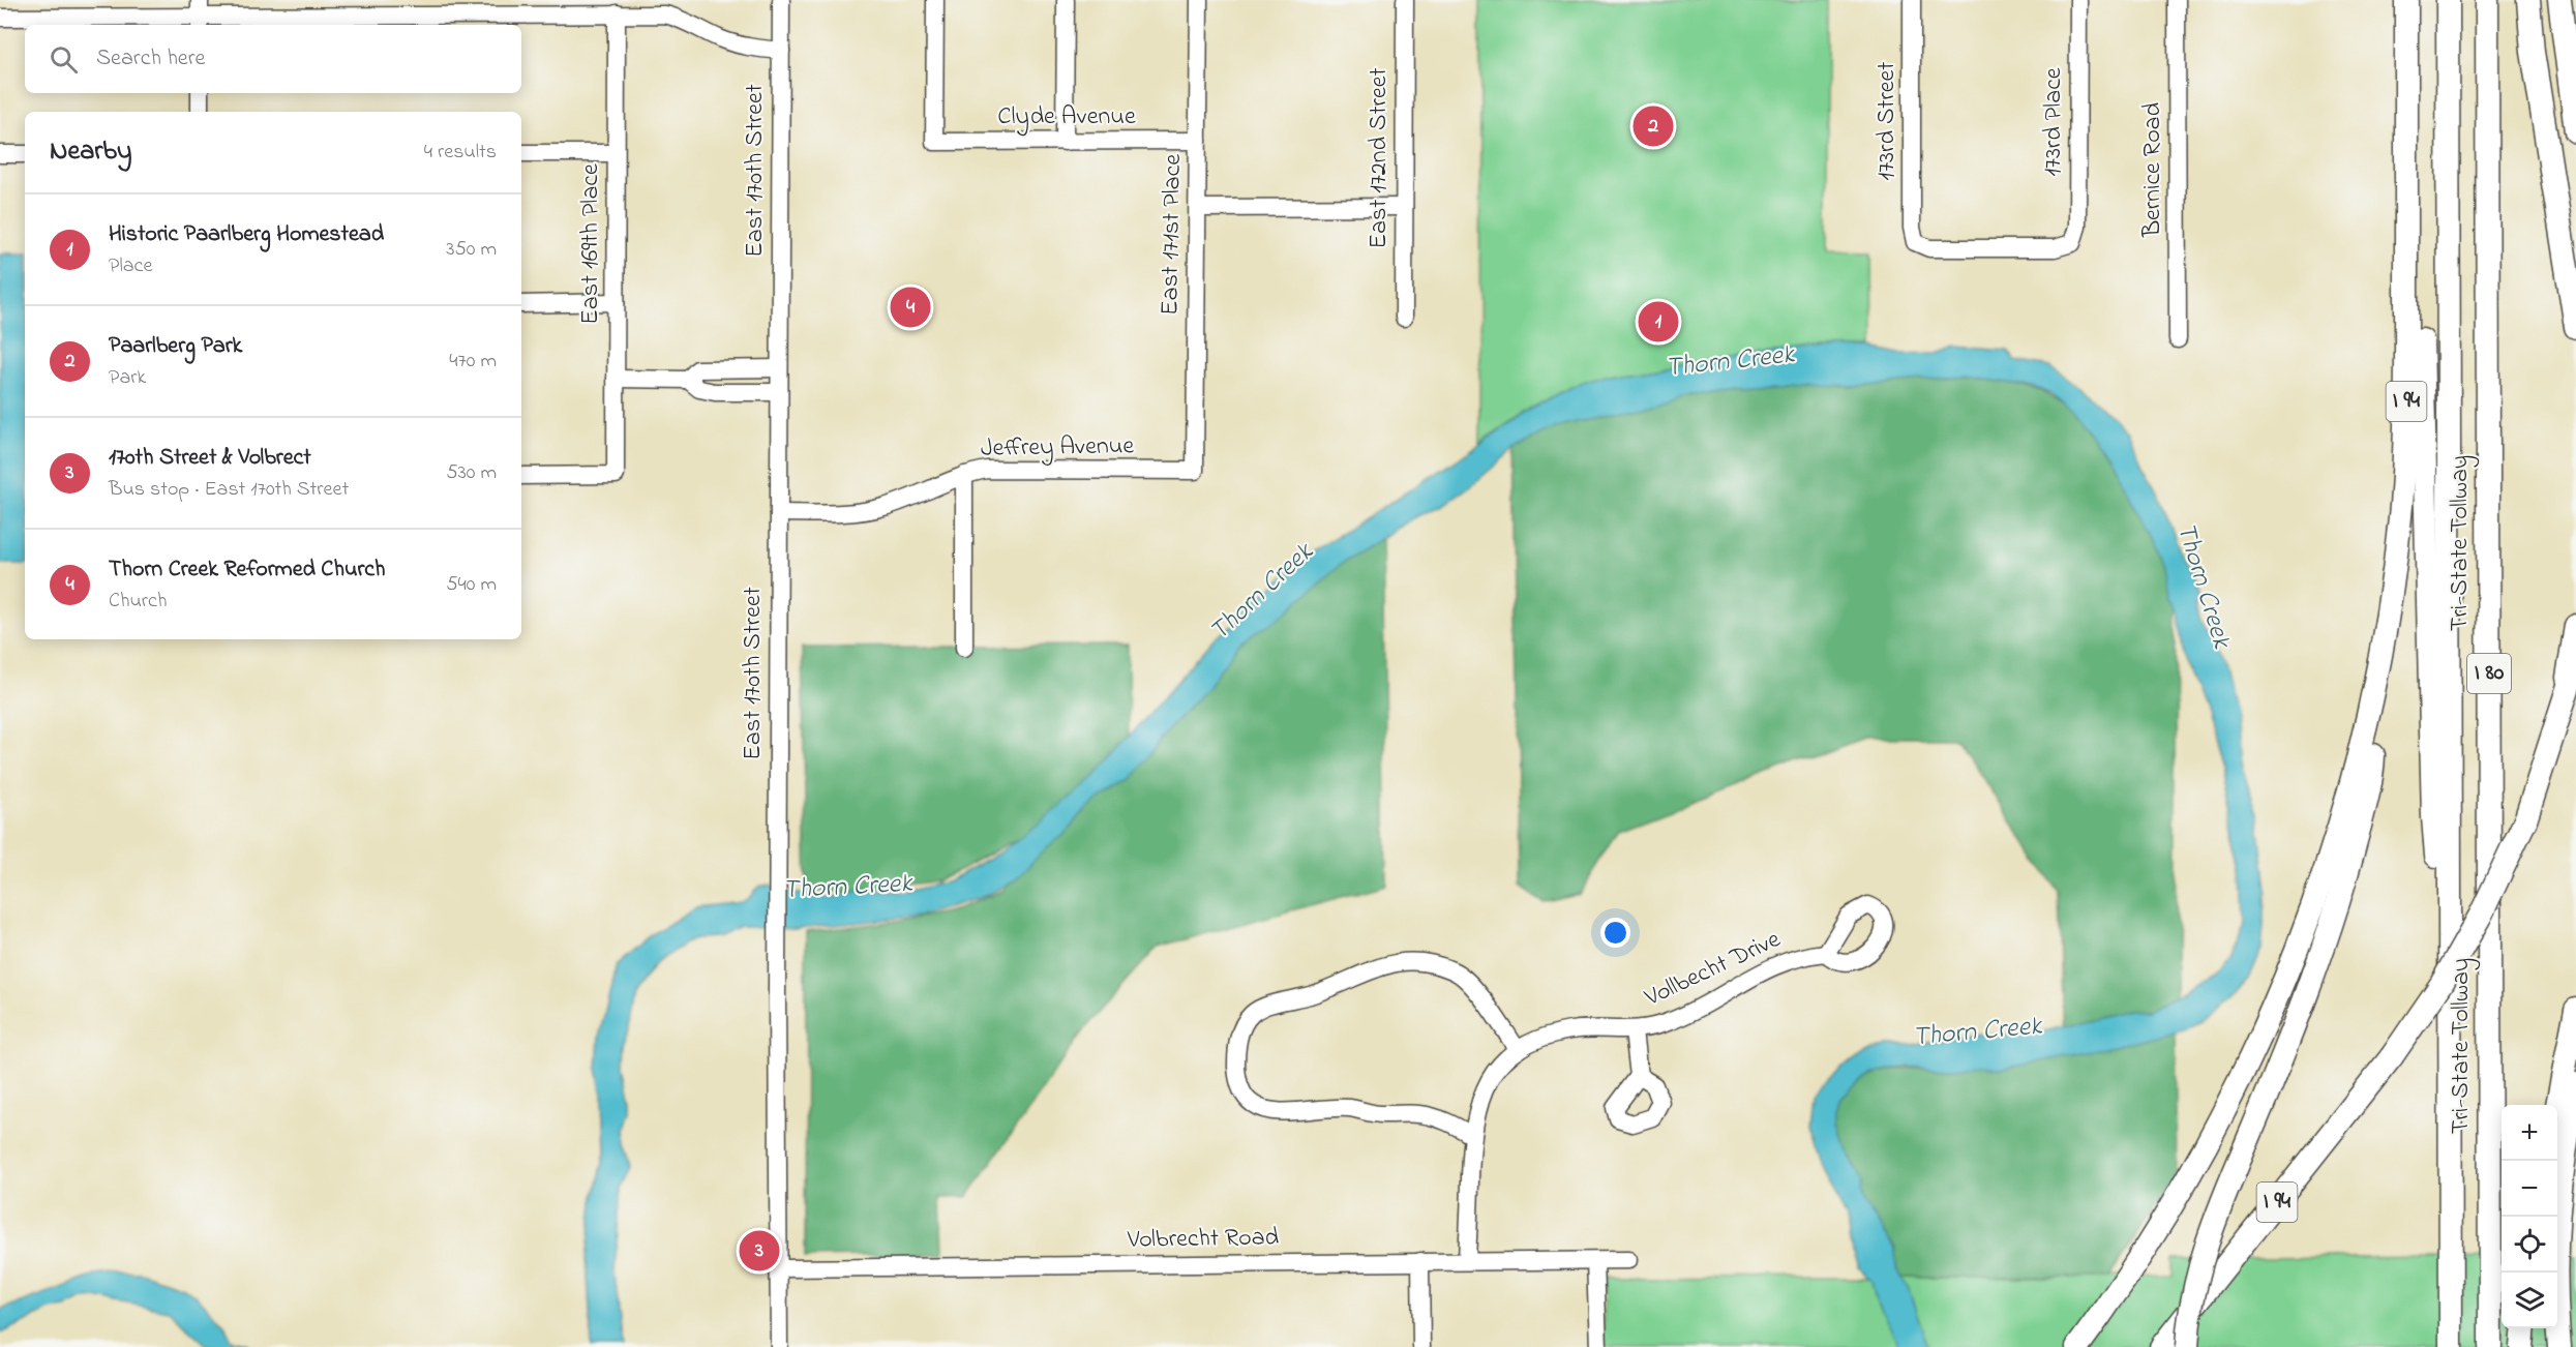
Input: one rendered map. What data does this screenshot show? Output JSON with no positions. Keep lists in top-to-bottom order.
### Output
{
  "streets": {
    "highway": ["I 94", "Tri-State Tollway", "I 80"],
    "street": [
      "Clyde Avenue",
      "173rd Street",
      "173rd Place",
      "East 172nd Street",
      "Bernice Road",
      "East 170th Street",
      "East 171st Place",
      "East 169th Place",
      "Jeffrey Avenue",
      "Vollbecht Drive",
      "Volbrecht Road"
    ]
  },
  "crossings": [
    ["Clyde Avenue", "East 171st Place"],
    ["173rd Street", "173rd Place"],
    ["East 170th Street", "Jeffrey Avenue"],
    ["East 170th Street", "Volbrecht Road"],
    ["East 171st Place", "Jeffrey Avenue"],
    ["Vollbecht Drive", "Volbrecht Road"]
  ],
  "water": ["Thorn Creek"],
  "page": {
    "search": "Search here",
    "pins": [
      "2",
      "4",
      "1",
      "3"
    ],
    "heading": ["Nearby", "4 results"],
    "list": [
      {
        "mark": "1",
        "name": "Historic Paarlberg Homestead",
        "note": "Place",
        "value": "350 m"
      },
      {
        "mark": "2",
        "name": "Paarlberg Park",
        "note": "Park",
        "value": "470 m"
      },
      {
        "mark": "3",
        "name": "170th Street & Volbrect",
        "note": "Bus stop · East 170th Street",
        "value": "530 m"
      },
      {
        "mark": "4",
        "name": "Thorn Creek Reformed Church",
        "note": "Church",
        "value": "540 m"
      }
    ],
    "map_buttons": ["+", "−"]
  }
}
